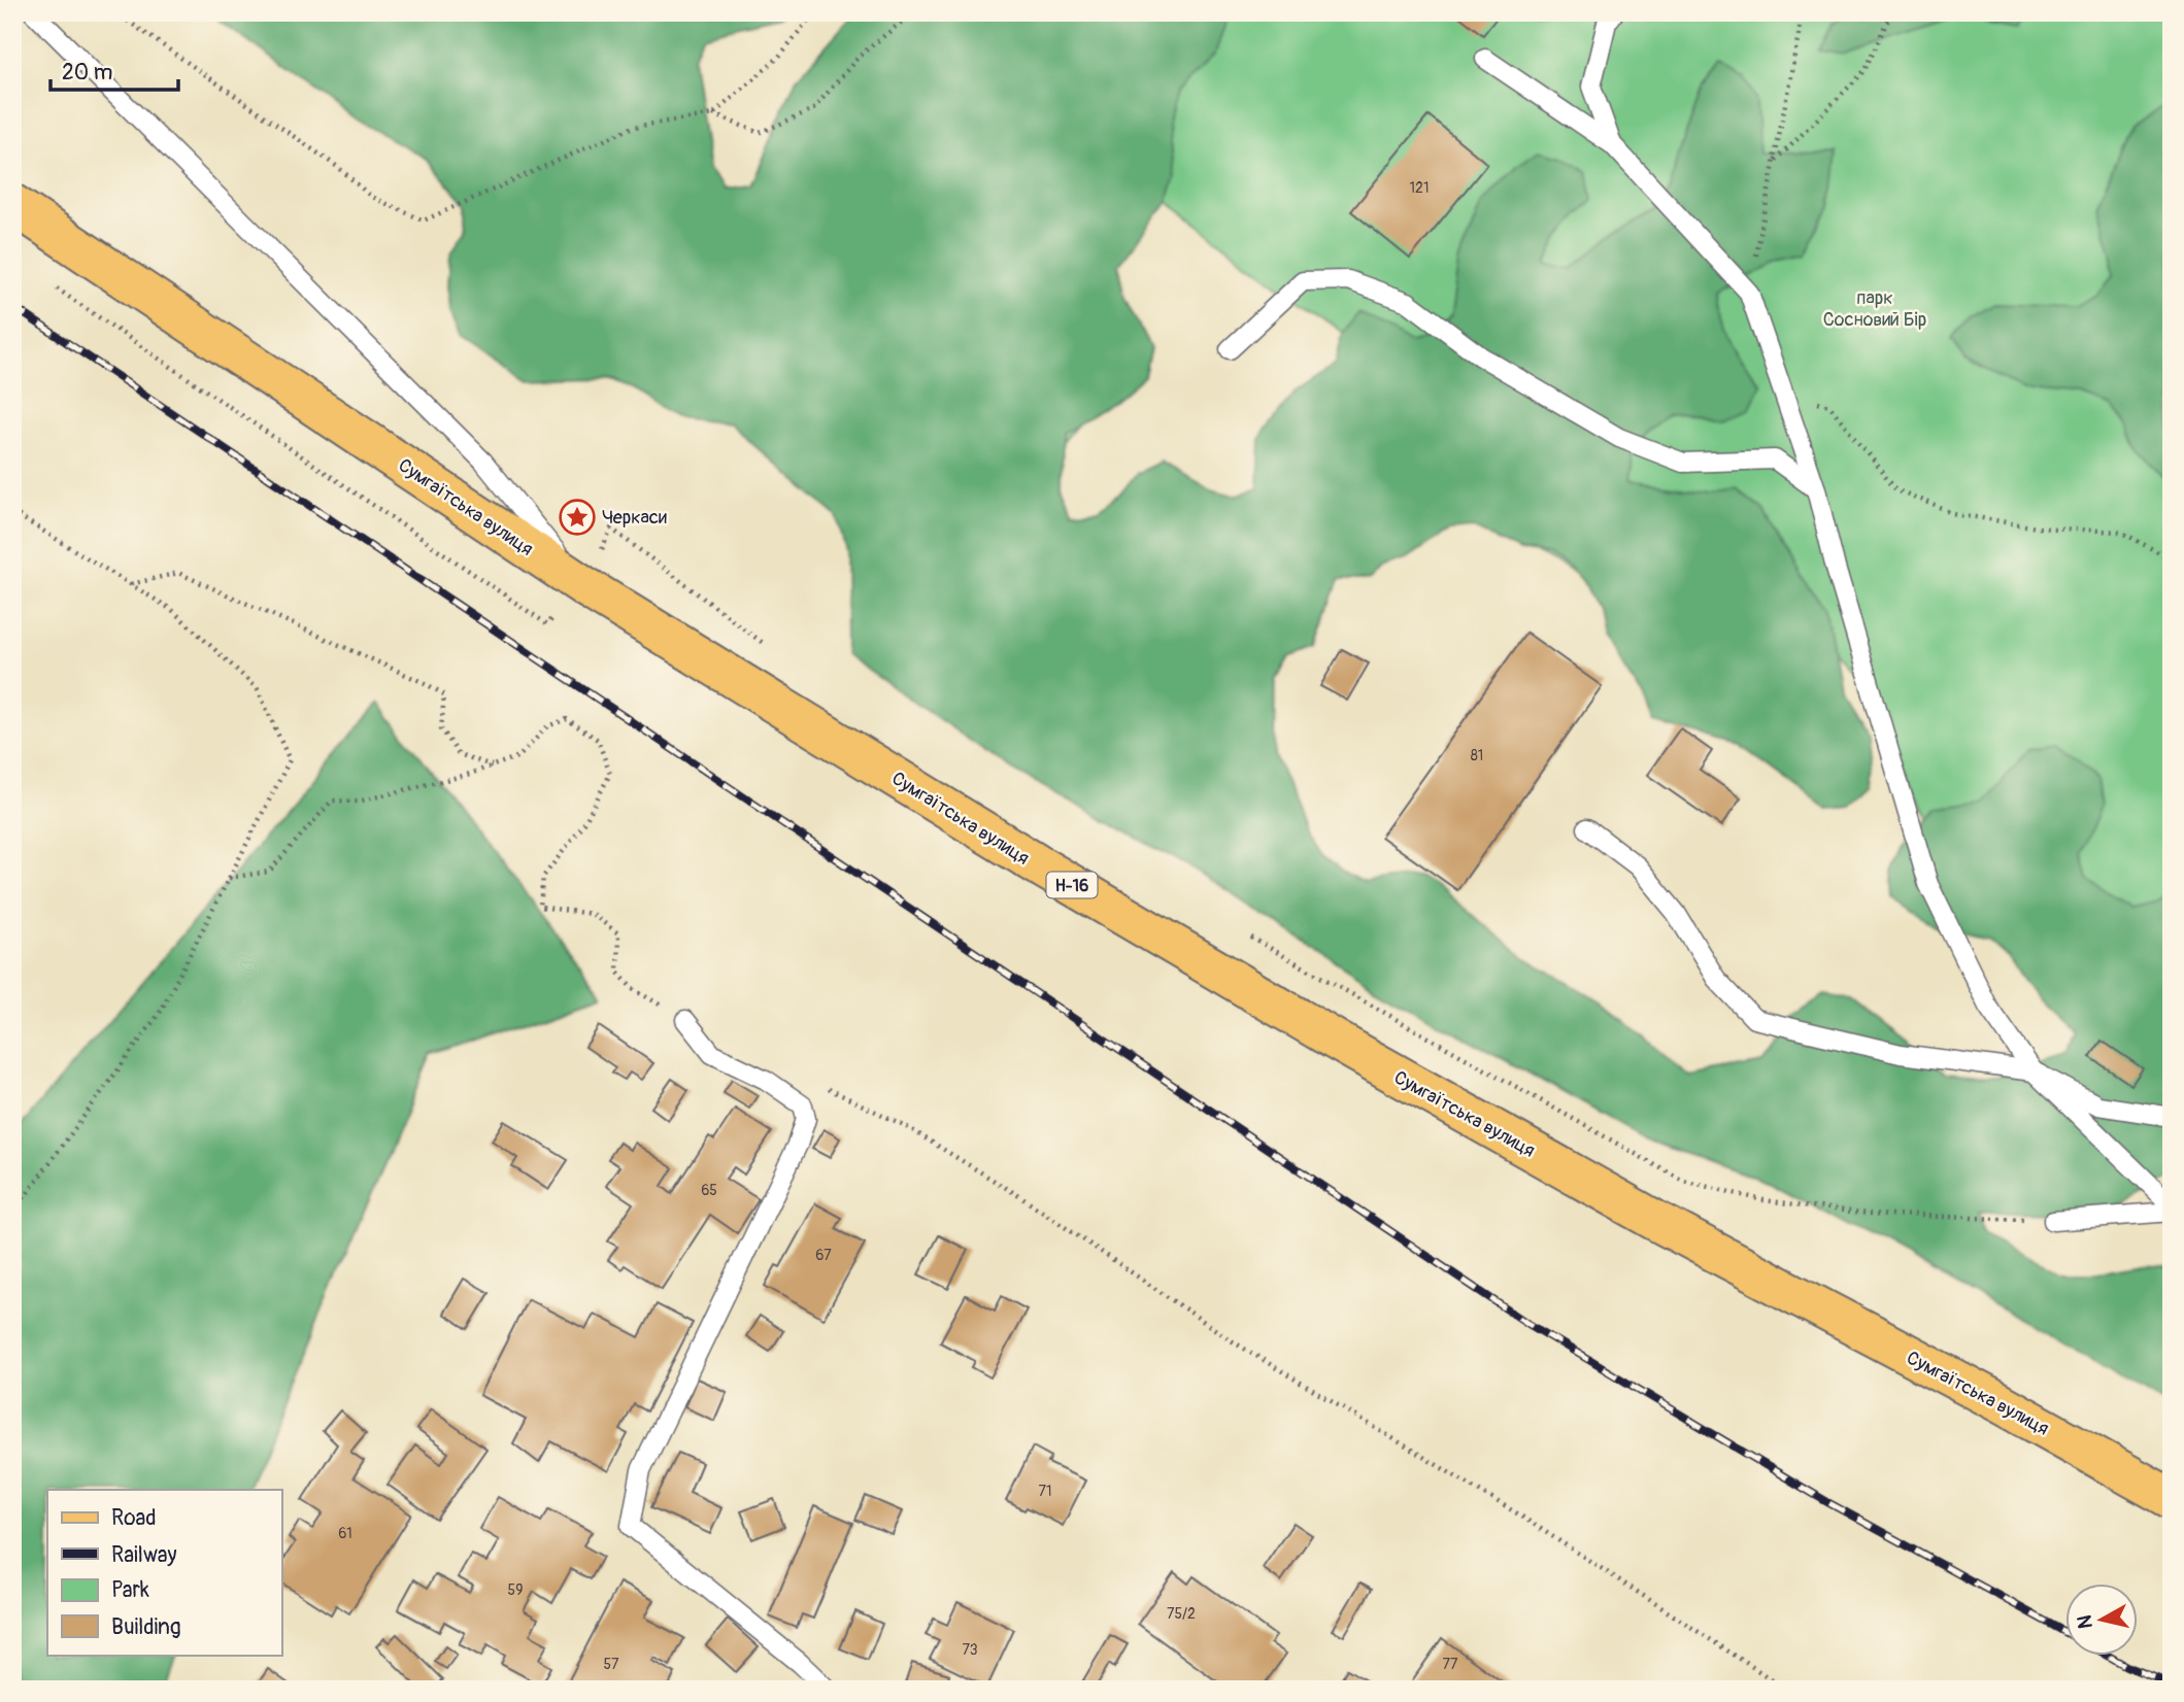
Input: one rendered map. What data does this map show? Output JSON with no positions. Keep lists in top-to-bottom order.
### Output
{
  "streets": {
    "main road": ["Сумгаїтська вулиця", "Н-16"]
  },
  "parks": ["парк Сосновий Бір"],
  "places": {
    "place": ["Черкаси"]
  },
  "house_numbers": [
    "121",
    "81",
    "65",
    "67",
    "71",
    "61",
    "59",
    "75/2",
    "73",
    "57",
    "77"
  ],
  "legend": [
    "Road",
    "Railway",
    "Park",
    "Building"
  ],
  "scale_bar": "20 m",
  "north": "left"
}
